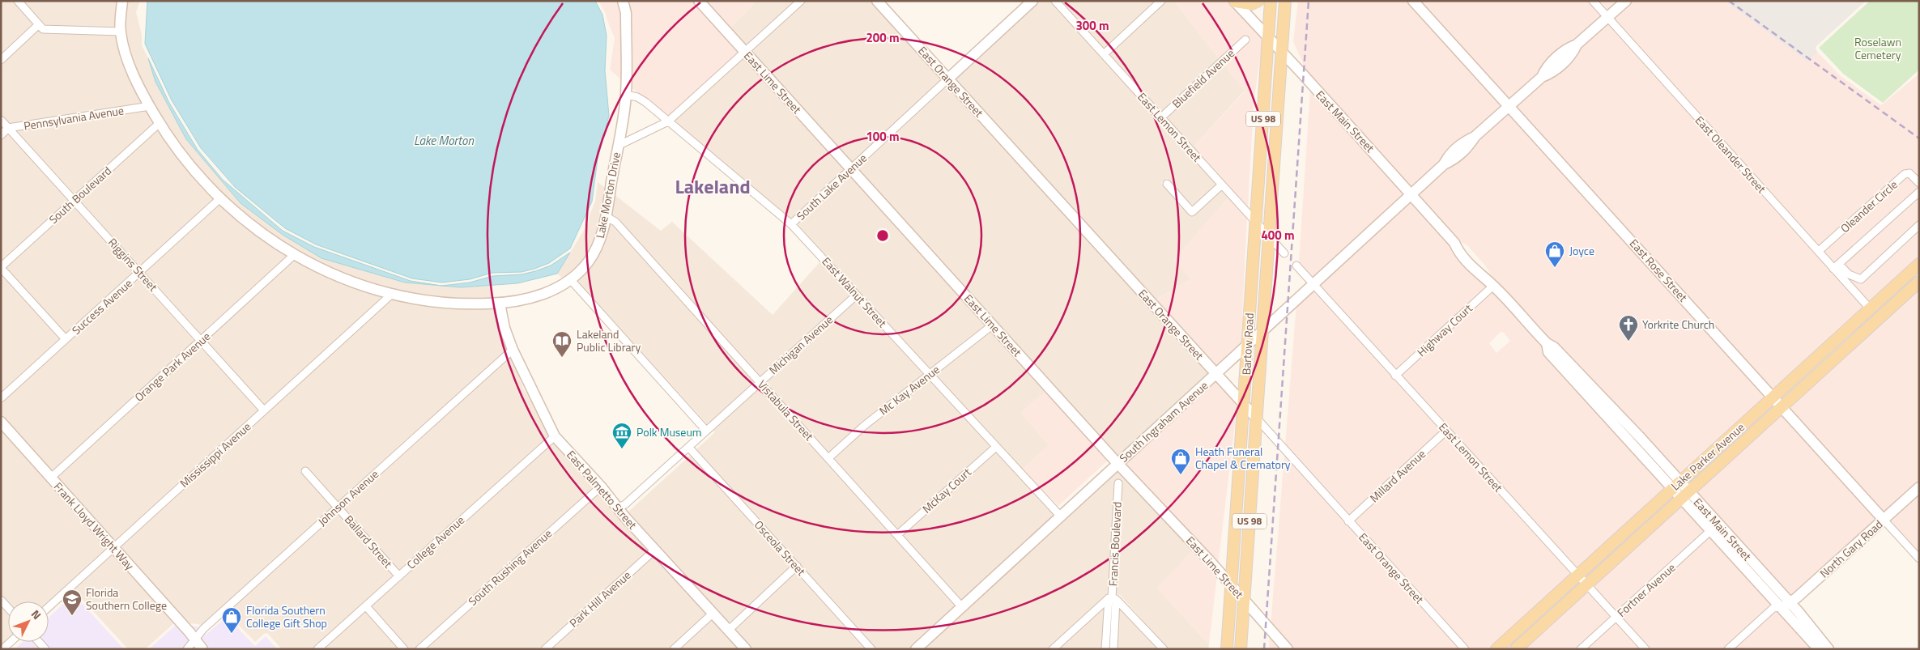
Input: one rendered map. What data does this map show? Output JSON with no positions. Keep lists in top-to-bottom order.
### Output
{
  "streets": {
    "main road": ["US 98", "Bartow Road", "Lake Parker Avenue"],
    "street": [
      "Bluefield Avenue",
      "East Orange Street",
      "East Lime Street",
      "Pennsylvania Avenue",
      "East Main Street",
      "East Lemon Street",
      "East Oleander Street",
      "South Lake Avenue",
      "South Boulevard",
      "Lake Morton Drive",
      "Oleander Circle",
      "Riggins Street",
      "East Rose Street",
      "East Walnut Street",
      "Success Avenue",
      "Highway Court",
      "Michigan Avenue",
      "Orange Park Avenue",
      "Mc Kay Avenue",
      "Vistabula Street",
      "South Ingraham Avenue",
      "Mississippi Avenue",
      "Millard Avenue",
      "East Palmetto Street",
      "McKay Court",
      "Johnson Avenue",
      "Frank Lloyd Wright Way",
      "Ballard Street",
      "College Avenue",
      "Francis Boulevard",
      "Osceola Street",
      "North Gary Road",
      "South Rushing Avenue",
      "Fortner Avenue",
      "Park Hill Avenue"
    ]
  },
  "crossings": [
    ["Bluefield Avenue", "East Lemon Street"],
    ["East Orange Street", "South Lake Avenue"],
    ["East Orange Street", "Bartow Road"],
    ["East Orange Street", "South Ingraham Avenue"],
    ["East Orange Street", "Millard Avenue"],
    ["East Lime Street", "South Lake Avenue"],
    ["East Lime Street", "Bartow Road"],
    ["East Lime Street", "Mc Kay Avenue"],
    ["East Lime Street", "South Ingraham Avenue"],
    ["Pennsylvania Avenue", "Lake Morton Drive"],
    ["Pennsylvania Avenue", "Riggins Street"],
    ["US 98", "East Main Street"],
    ["US 98", "Bartow Road"],
    ["East Main Street", "Highway Court"],
    ["East Main Street", "Bartow Road"],
    ["East Main Street", "South Ingraham Avenue"],
    ["East Main Street", "Lake Parker Avenue"],
    ["East Main Street", "North Gary Road"],
    ["East Main Street", "Fortner Avenue"],
    ["East Lemon Street", "Highway Court"],
    ["East Lemon Street", "Bartow Road"],
    ["East Lemon Street", "South Ingraham Avenue"],
    ["East Lemon Street", "Lake Parker Avenue"],
    ["East Lemon Street", "Millard Avenue"],
    ["East Lemon Street", "Fortner Avenue"],
    ["East Oleander Street", "Oleander Circle"],
    ["East Oleander Street", "South Ingraham Avenue"],
    ["East Oleander Street", "Lake Parker Avenue"],
    ["South Lake Avenue", "East Walnut Street"],
    ["South Boulevard", "Lake Morton Drive"],
    ["South Boulevard", "Riggins Street"],
    ["Lake Morton Drive", "East Walnut Street"],
    ["Lake Morton Drive", "Success Avenue"],
    ["Lake Morton Drive", "Orange Park Avenue"],
    ["Lake Morton Drive", "Vistabula Street"],
    ["Lake Morton Drive", "Mississippi Avenue"],
    ["Lake Morton Drive", "East Palmetto Street"],
    ["Riggins Street", "Success Avenue"],
    ["Riggins Street", "Orange Park Avenue"],
    ["Riggins Street", "Mississippi Avenue"],
    ["East Rose Street", "South Ingraham Avenue"],
    ["East Rose Street", "Lake Parker Avenue"],
    ["East Rose Street", "North Gary Road"],
    ["East Walnut Street", "Michigan Avenue"],
    ["East Walnut Street", "Mc Kay Avenue"],
    ["East Walnut Street", "South Ingraham Avenue"],
    ["East Walnut Street", "McKay Court"],
    ["Bartow Road", "South Ingraham Avenue"],
    ["Michigan Avenue", "Vistabula Street"],
    ["Michigan Avenue", "East Palmetto Street"],
    ["Michigan Avenue", "Osceola Street"],
    ["Orange Park Avenue", "Frank Lloyd Wright Way"],
    ["Mc Kay Avenue", "Vistabula Street"],
    ["Vistabula Street", "South Ingraham Avenue"],
    ["Vistabula Street", "McKay Court"],
    ["Mississippi Avenue", "Frank Lloyd Wright Way"],
    ["East Palmetto Street", "Johnson Avenue"],
    ["East Palmetto Street", "College Avenue"],
    ["East Palmetto Street", "South Rushing Avenue"],
    ["East Palmetto Street", "Park Hill Avenue"],
    ["Johnson Avenue", "Frank Lloyd Wright Way"],
    ["Johnson Avenue", "Ballard Street"],
    ["Ballard Street", "College Avenue"]
  ],
  "districts": ["Lakeland"],
  "water": ["Lake Morton"],
  "parks": ["Roselawn Cemetery"],
  "places": {
    "shop": ["Joyce", "Heath Funeral Chapel & Crematory", "Florida Southern College Gift Shop"],
    "church": ["Yorkrite Church"],
    "library": ["Lakeland Public Library"],
    "museum": ["Polk Museum"],
    "school or university": ["Florida Southern College"]
  },
  "north": "top right",
  "rings": [
    "300 m",
    "200 m",
    "100 m",
    "400 m"
  ]
}
